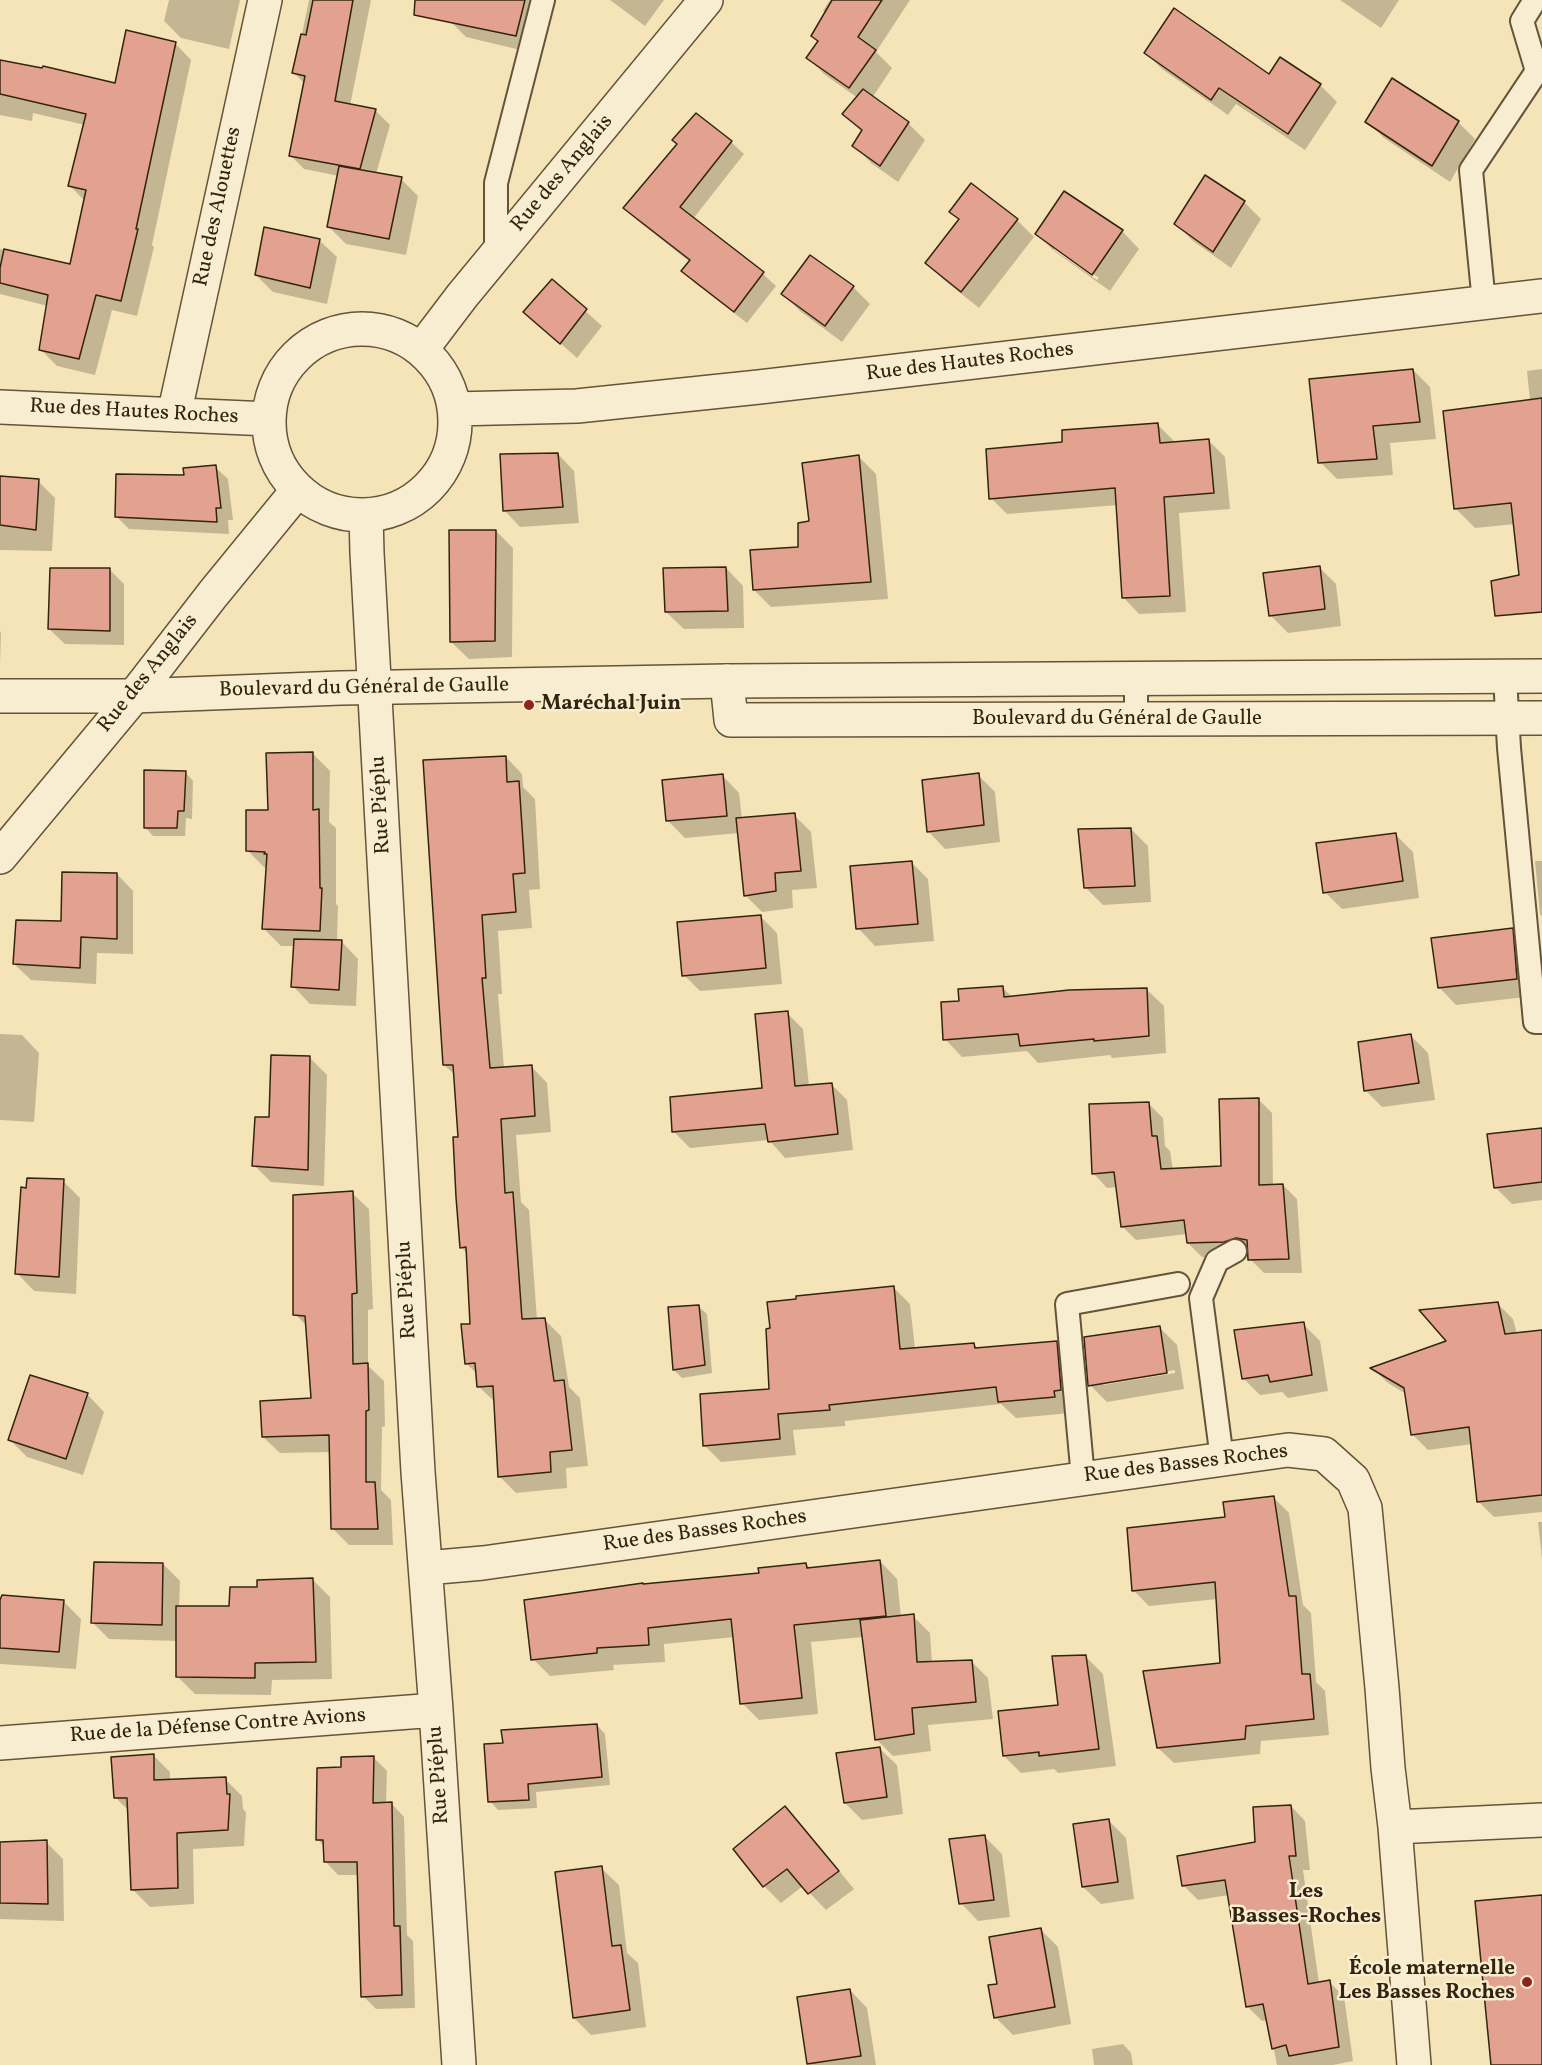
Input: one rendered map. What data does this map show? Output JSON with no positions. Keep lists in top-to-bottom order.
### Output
{
  "streets": {
    "street": [
      "Rue des Anglais",
      "Rue des Alouettes",
      "Rue des Hautes Roches",
      "Boulevard du Général de Gaulle",
      "Rue Piéplu",
      "Rue des Basses Roches",
      "Rue de la Défense Contre Avions"
    ]
  },
  "crossings": [
    ["Rue des Anglais", "Rue des Hautes Roches"],
    ["Rue des Anglais", "Boulevard du Général de Gaulle"],
    ["Rue des Anglais", "Rue Piéplu"],
    ["Rue des Alouettes", "Rue des Hautes Roches"],
    ["Rue des Hautes Roches", "Rue Piéplu"],
    ["Boulevard du Général de Gaulle", "Rue Piéplu"],
    ["Rue Piéplu", "Rue des Basses Roches"],
    ["Rue Piéplu", "Rue de la Défense Contre Avions"]
  ],
  "districts": ["Les Basses-Roches"],
  "places": ["Maréchal Juin", "École maternelle Les Basses Roches"]
}
